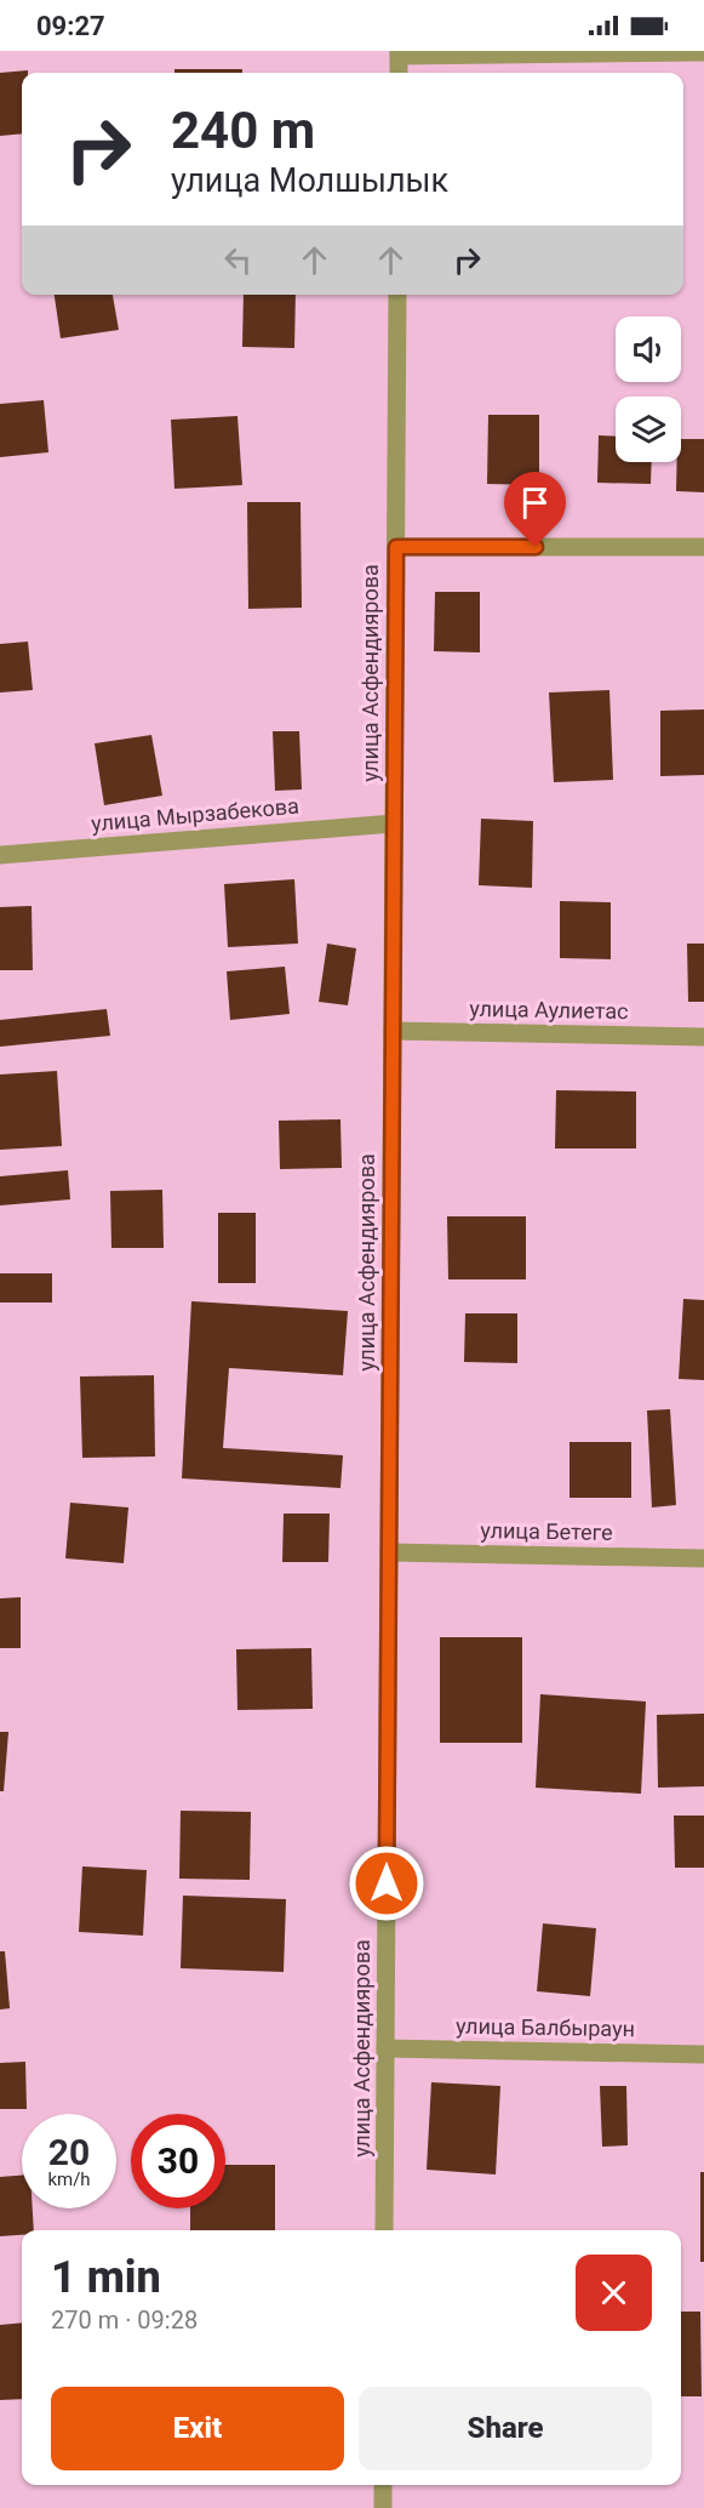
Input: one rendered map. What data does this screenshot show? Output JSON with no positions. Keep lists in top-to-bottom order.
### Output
{
  "streets": {
    "street": [
      "улица Асфендиярова",
      "улица Мырзабекова",
      "улица Аулиетас",
      "улица Бетеге",
      "улица Балбыраун"
    ]
  },
  "crossings": [
    ["улица Асфендиярова", "улица Мырзабекова"],
    ["улица Асфендиярова", "улица Аулиетас"],
    ["улица Асфендиярова", "улица Бетеге"],
    ["улица Асфендиярова", "улица Балбыраун"]
  ],
  "page": {
    "status": "09:27",
    "turn": ["240 m", "улица Молшылык"],
    "speed": "20 km/h",
    "limit": "30",
    "heading": ["1 min", "270 m · 09:28"],
    "buttons": ["Exit", "Share"]
  }
}
